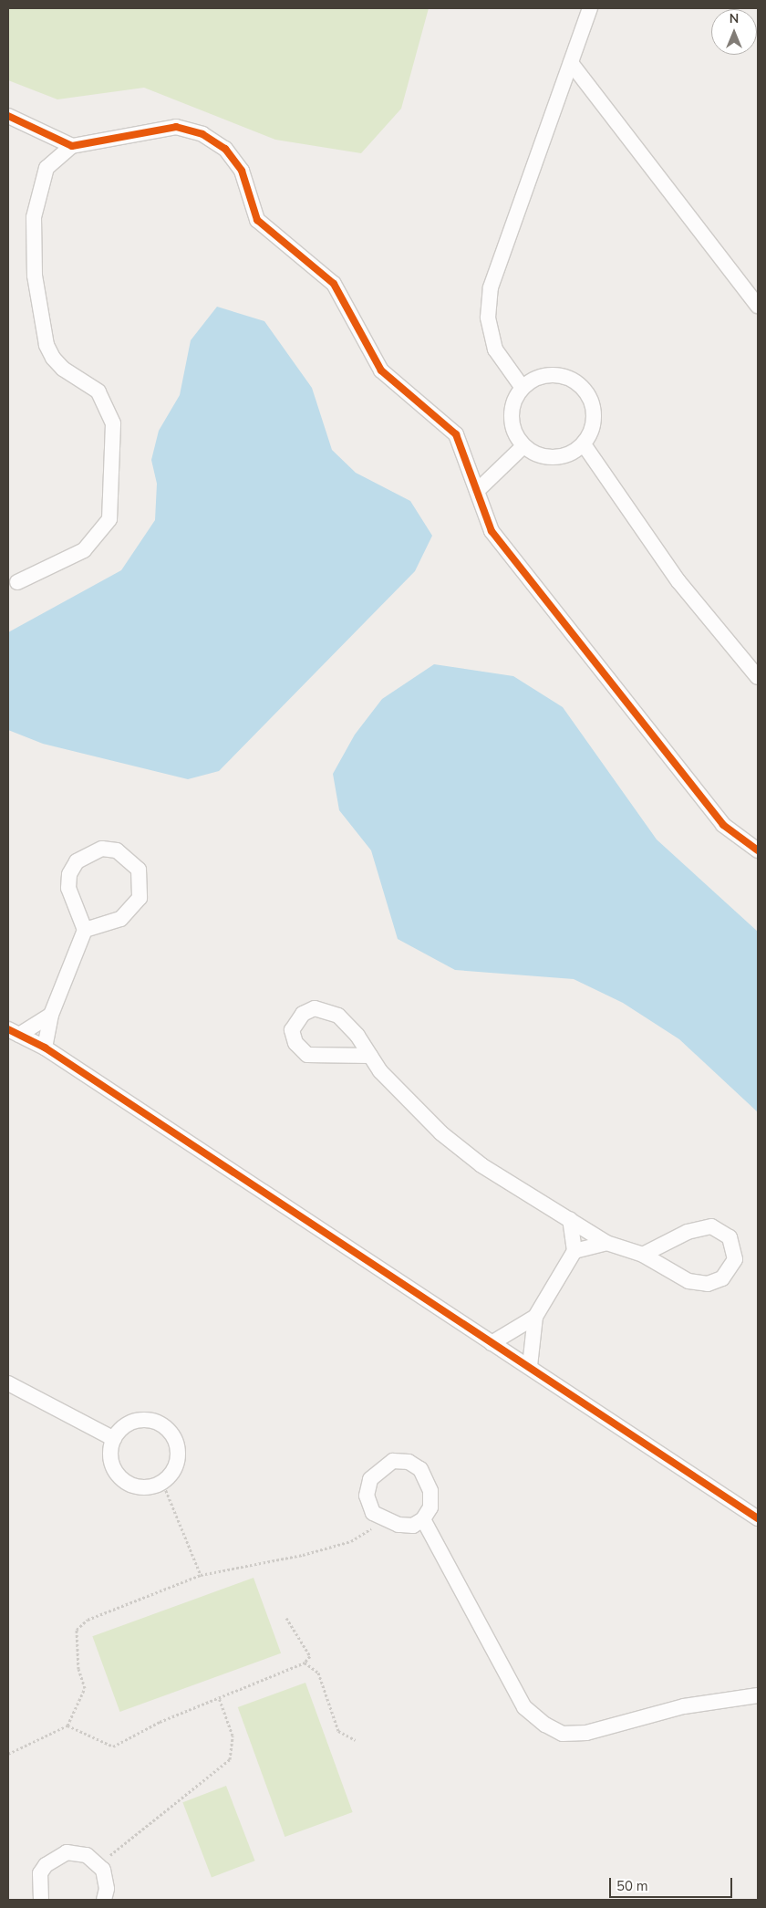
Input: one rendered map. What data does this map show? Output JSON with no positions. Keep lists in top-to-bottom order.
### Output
{
  "scale_bar": "50 m",
  "north": "top"
}
